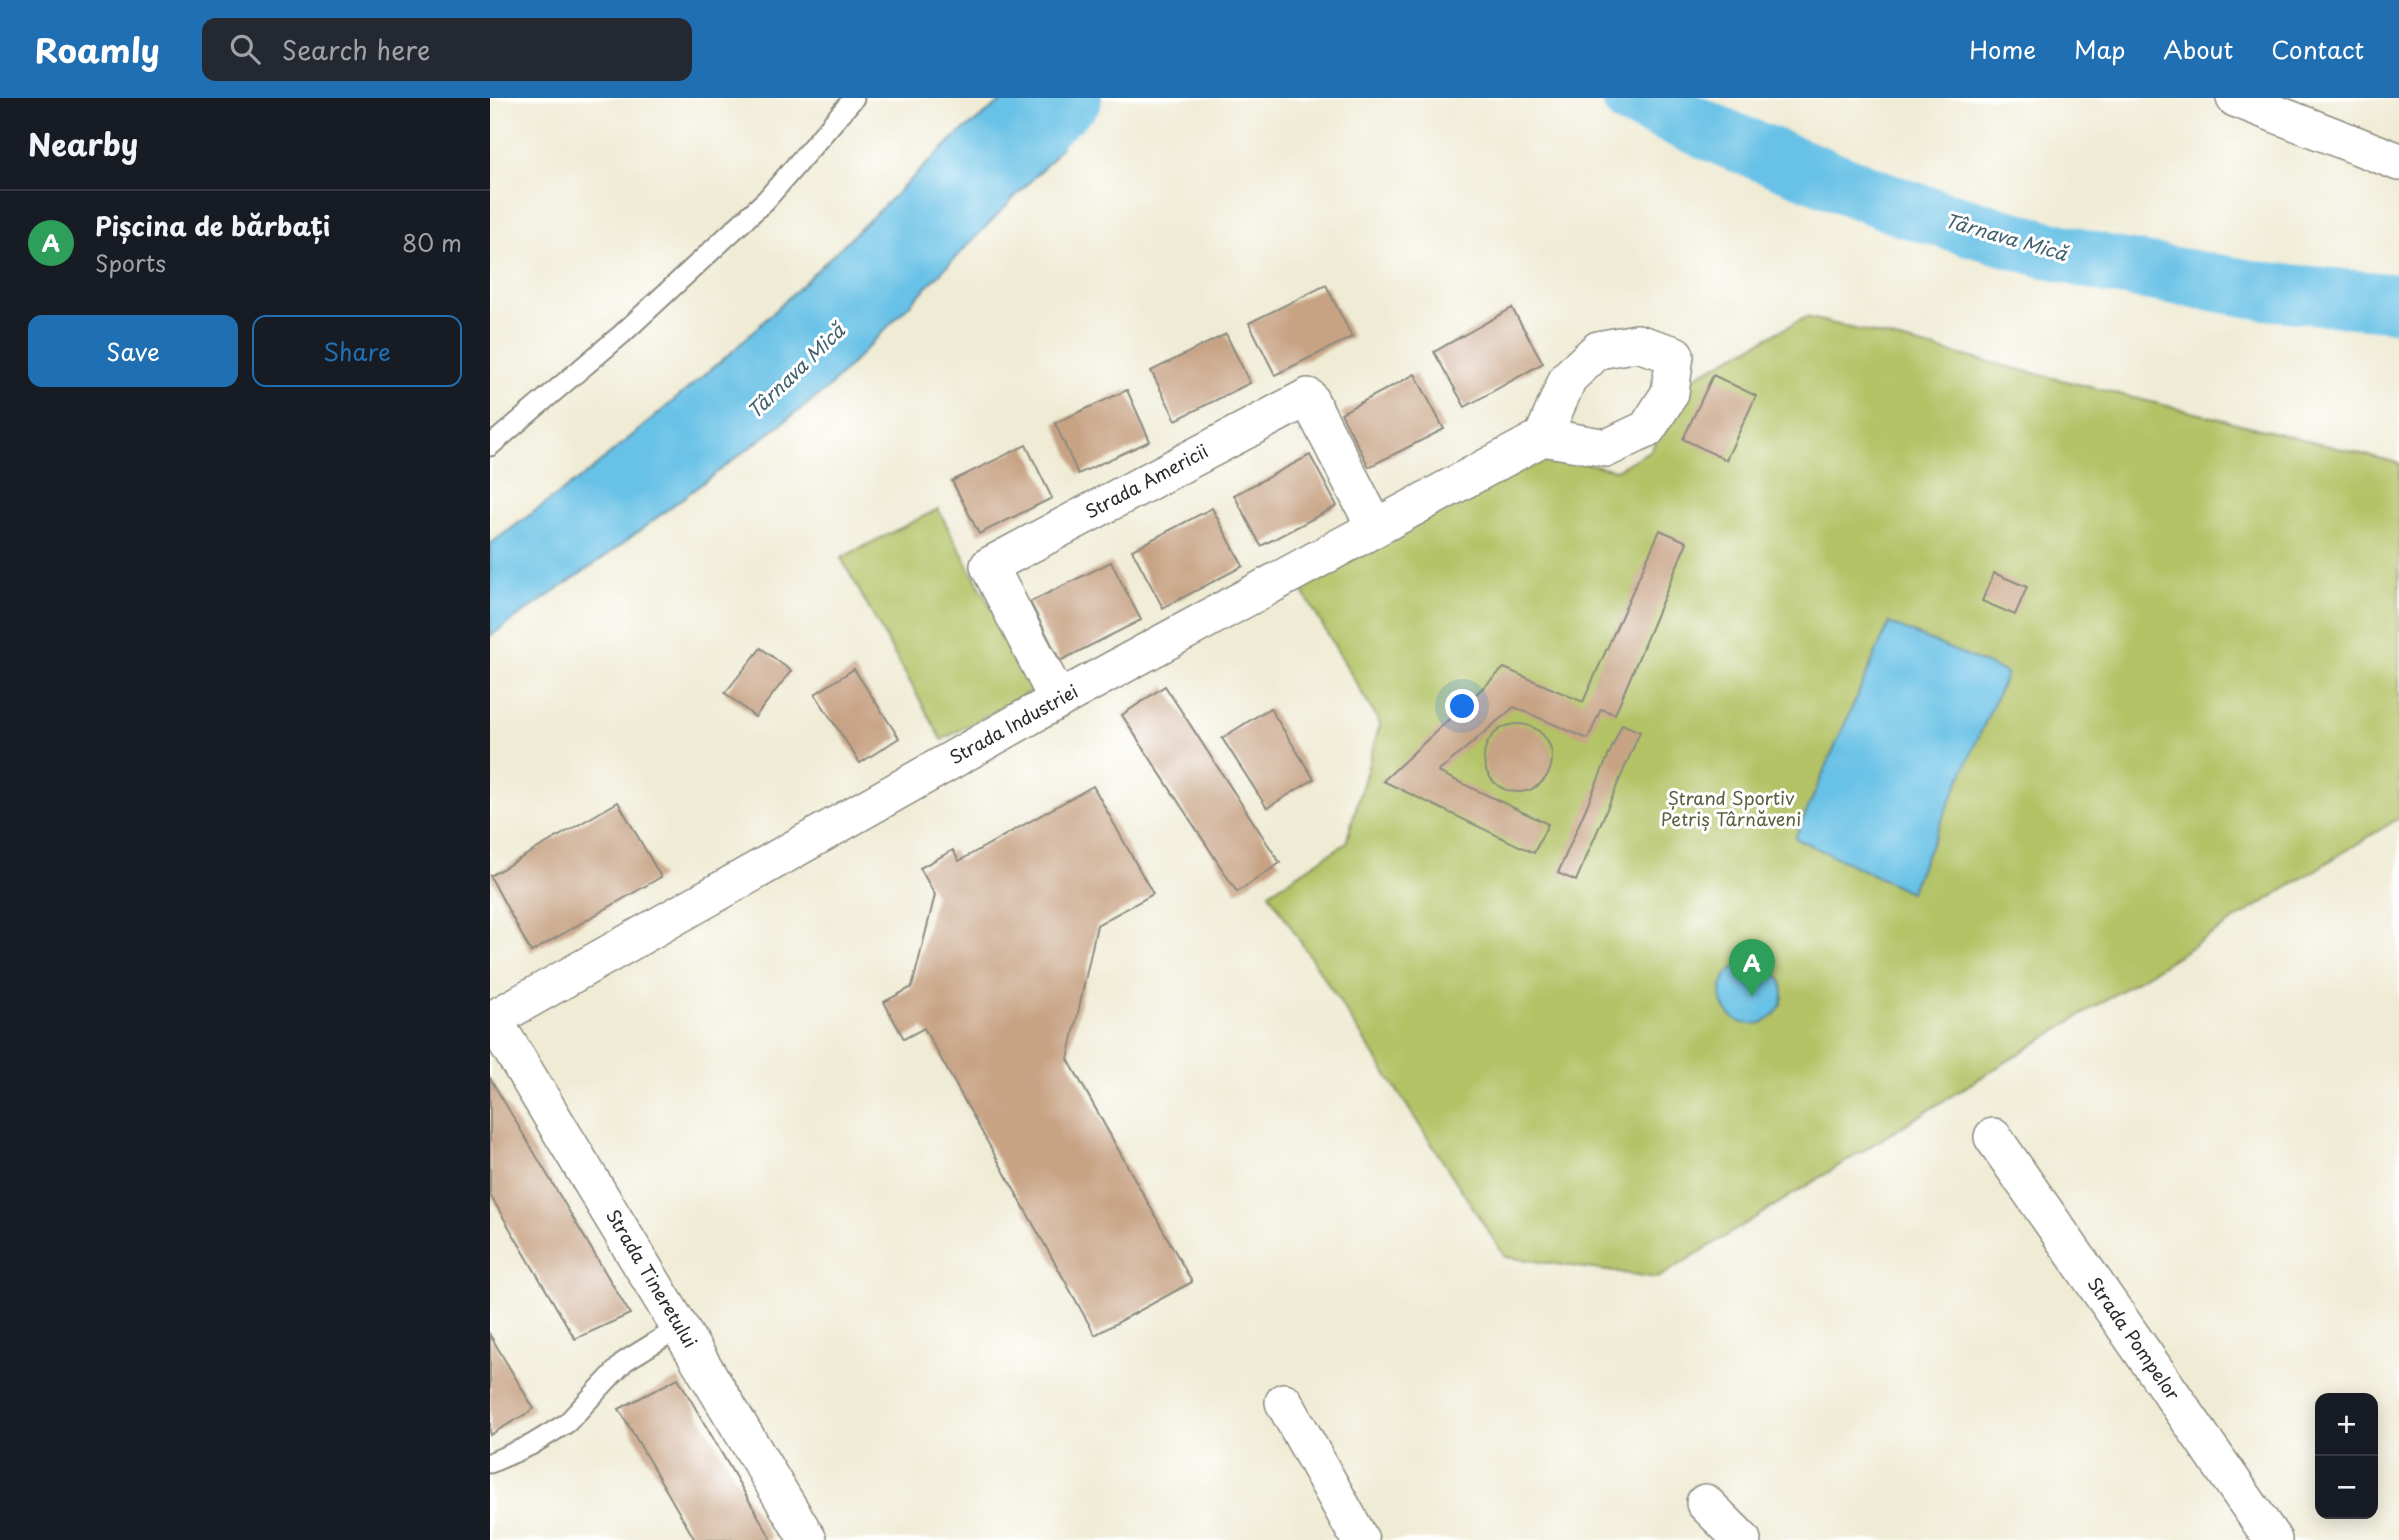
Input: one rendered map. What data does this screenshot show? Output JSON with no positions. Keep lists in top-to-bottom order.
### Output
{
  "streets": {
    "street": [
      "Strada Americii",
      "Strada Industriei",
      "Strada Tineretului",
      "Strada Pompelor"
    ]
  },
  "crossings": [
    ["Strada Americii", "Strada Industriei"],
    ["Strada Industriei", "Strada Tineretului"]
  ],
  "water": ["Târnava Mică"],
  "parks": ["Ștrand Sportiv Petriș Târnăveni"],
  "page": {
    "header": "Roamly",
    "search": "Search here",
    "nav": [
      "Home",
      "Map",
      "About",
      "Contact"
    ],
    "heading": "Nearby",
    "list": [
      {
        "mark": "A",
        "name": "Pișcina de bărbați",
        "note": "Sports",
        "value": "80 m"
      }
    ],
    "buttons": ["Save", "Share"],
    "pins": "A",
    "map_buttons": ["+", "−"]
  }
}
